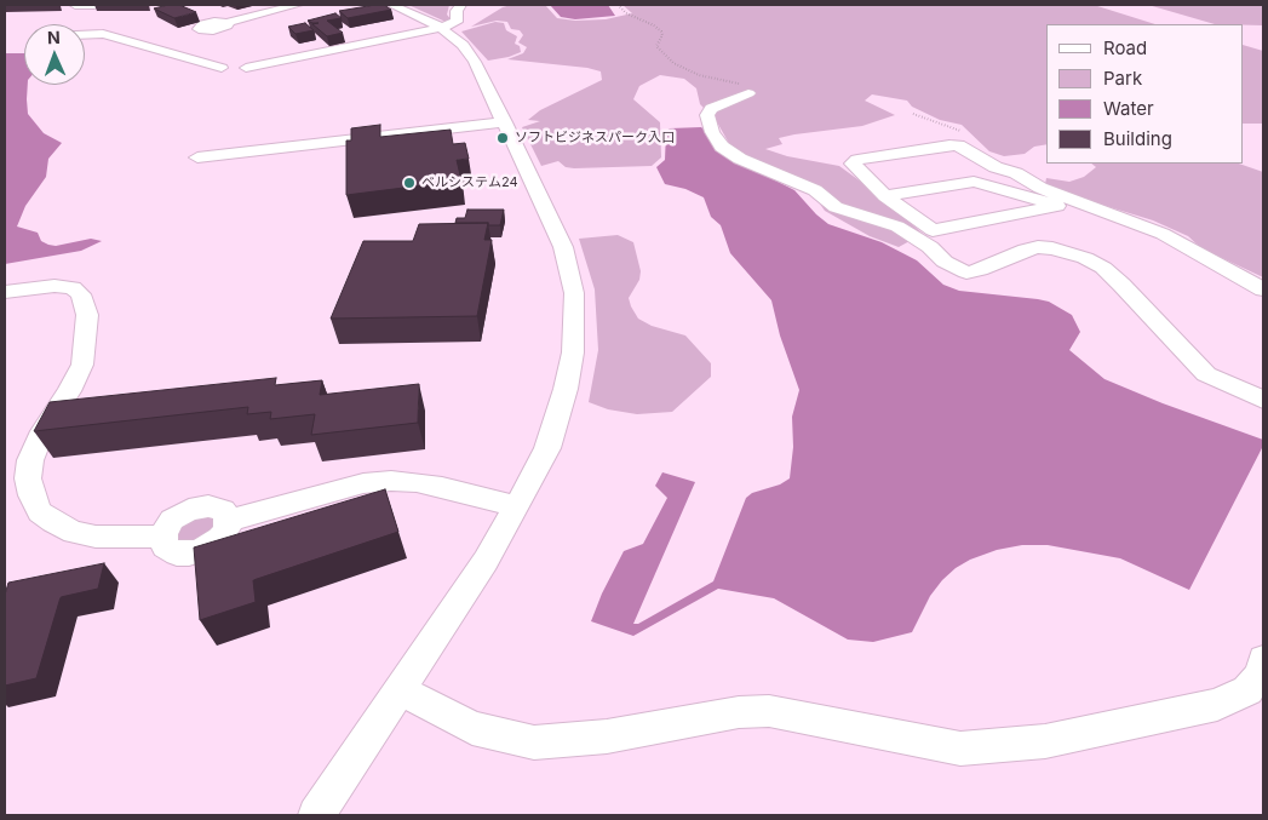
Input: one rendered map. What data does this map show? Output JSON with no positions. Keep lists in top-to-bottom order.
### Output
{
  "places": ["ソフトビジネスパーク入口", "ベルシステム24"],
  "legend": [
    "Road",
    "Park",
    "Water",
    "Building"
  ],
  "north": "top"
}
